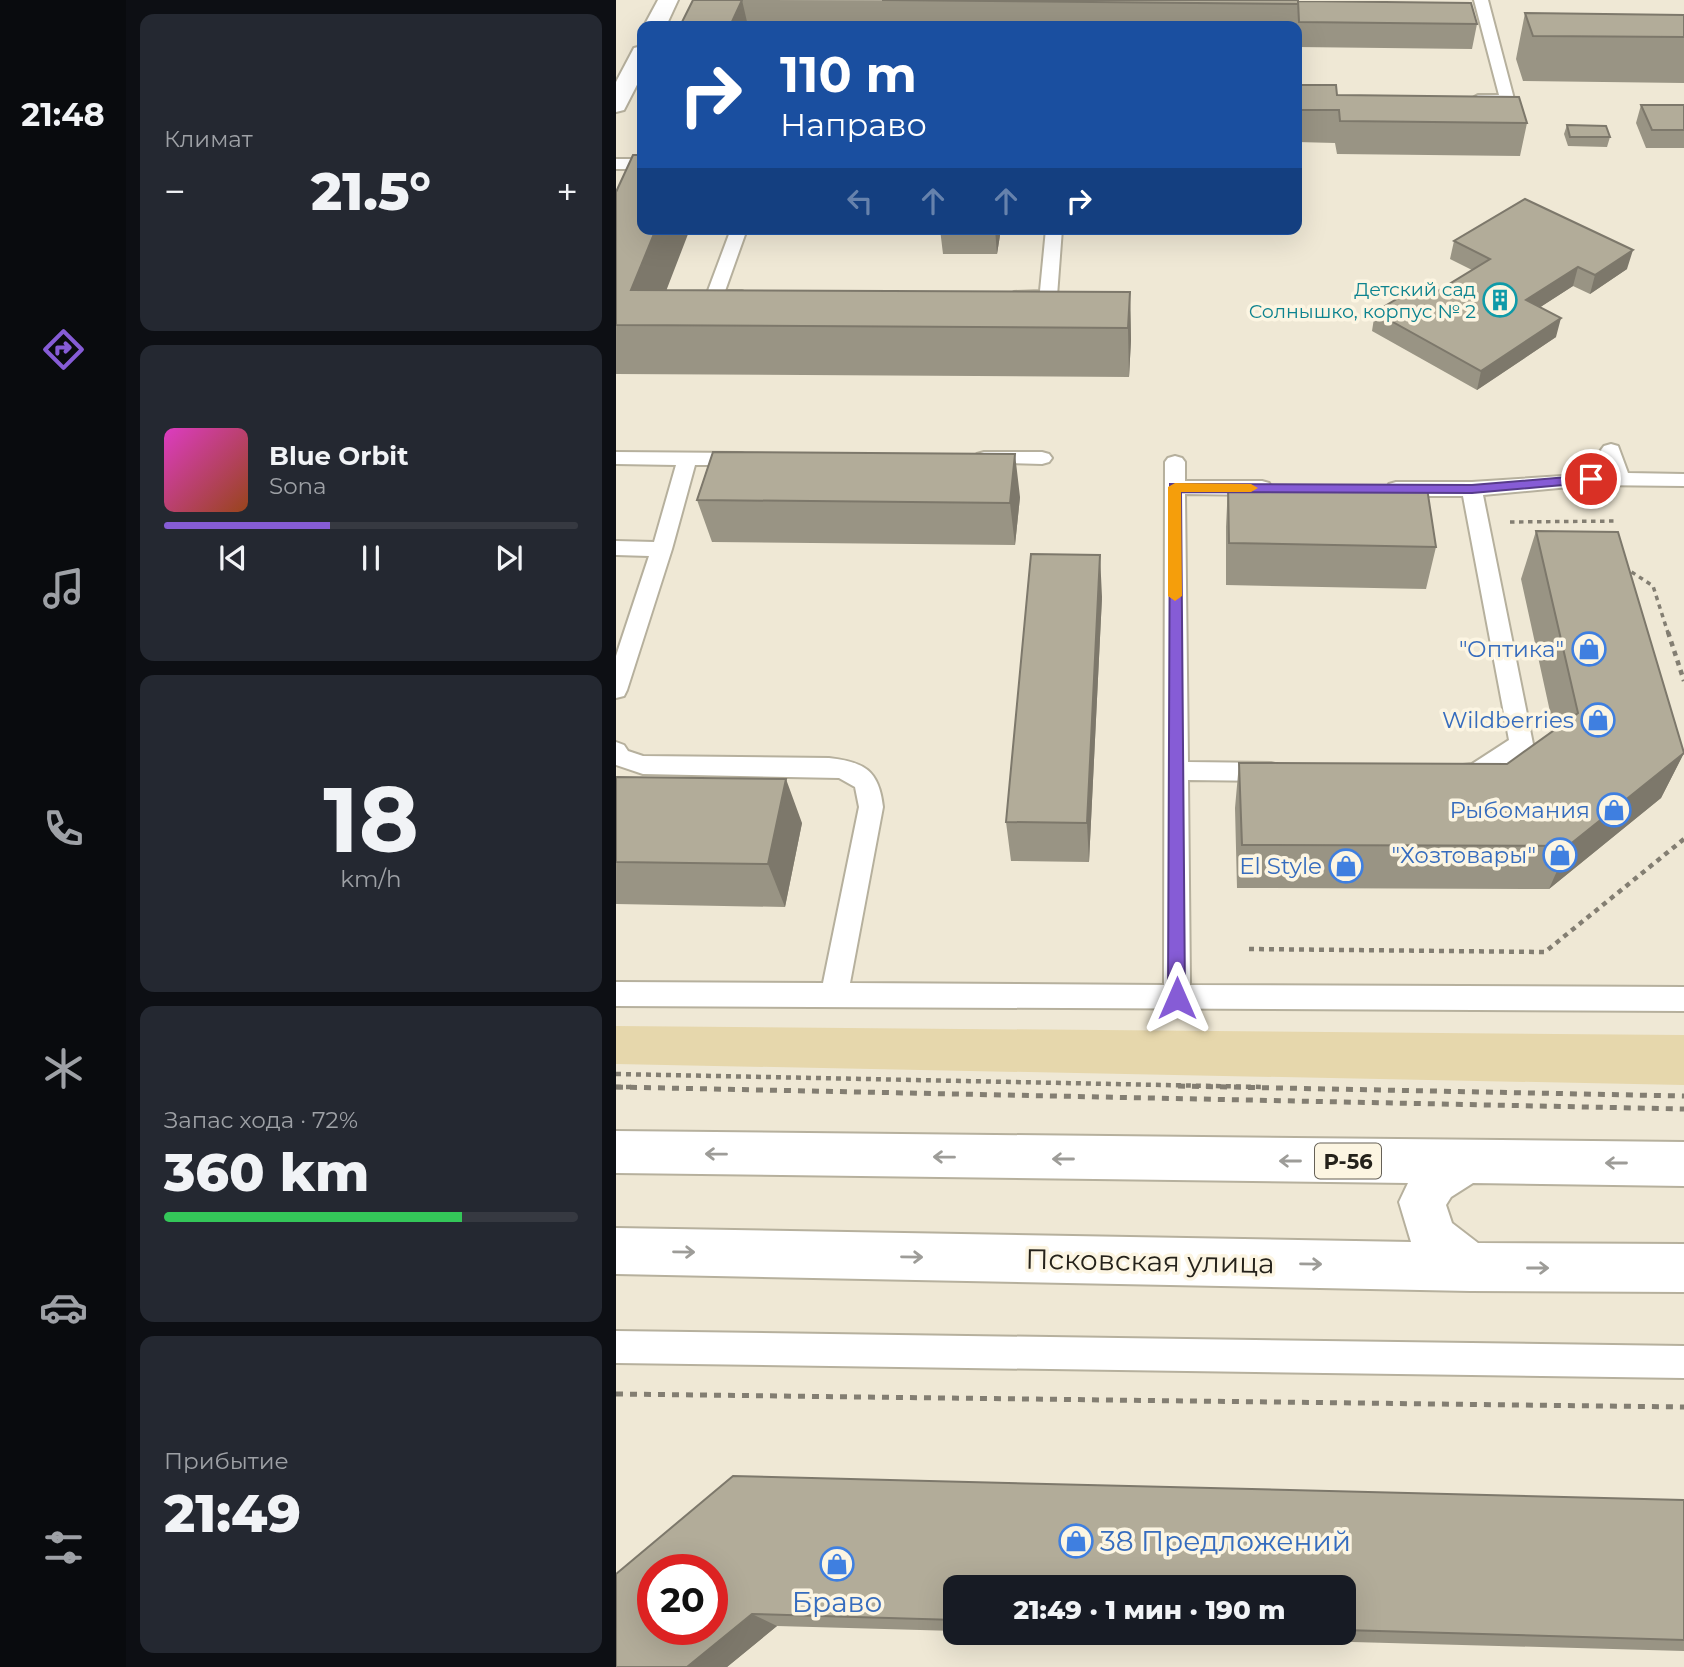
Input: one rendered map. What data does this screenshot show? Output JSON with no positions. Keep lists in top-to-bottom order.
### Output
{
  "streets": {
    "main road": ["Р-56", "Псковская улица"]
  },
  "places": {
    "building": ["Детский сад Солнышко, корпус № 2"],
    "shop": [
      "\"Оптика\"",
      "Wildberries",
      "Рыбомания",
      "\"Хозтовары\"",
      "El Style",
      "38 Предложений",
      "Браво"
    ]
  },
  "page": {
    "tabs": "21:48",
    "tile": [
      "Климат",
      ["18", "km/h"],
      ["Запас хода · 72%", "360 km"],
      ["Прибытие", "21:49"]
    ],
    "turn": ["110 m", "Направо"],
    "heat": ["−", "21.5°", "+"],
    "song": ["Blue Orbit", "Sona"],
    "limit": "20",
    "trip": "21:49 · 1 мин · 190 m"
  }
}
